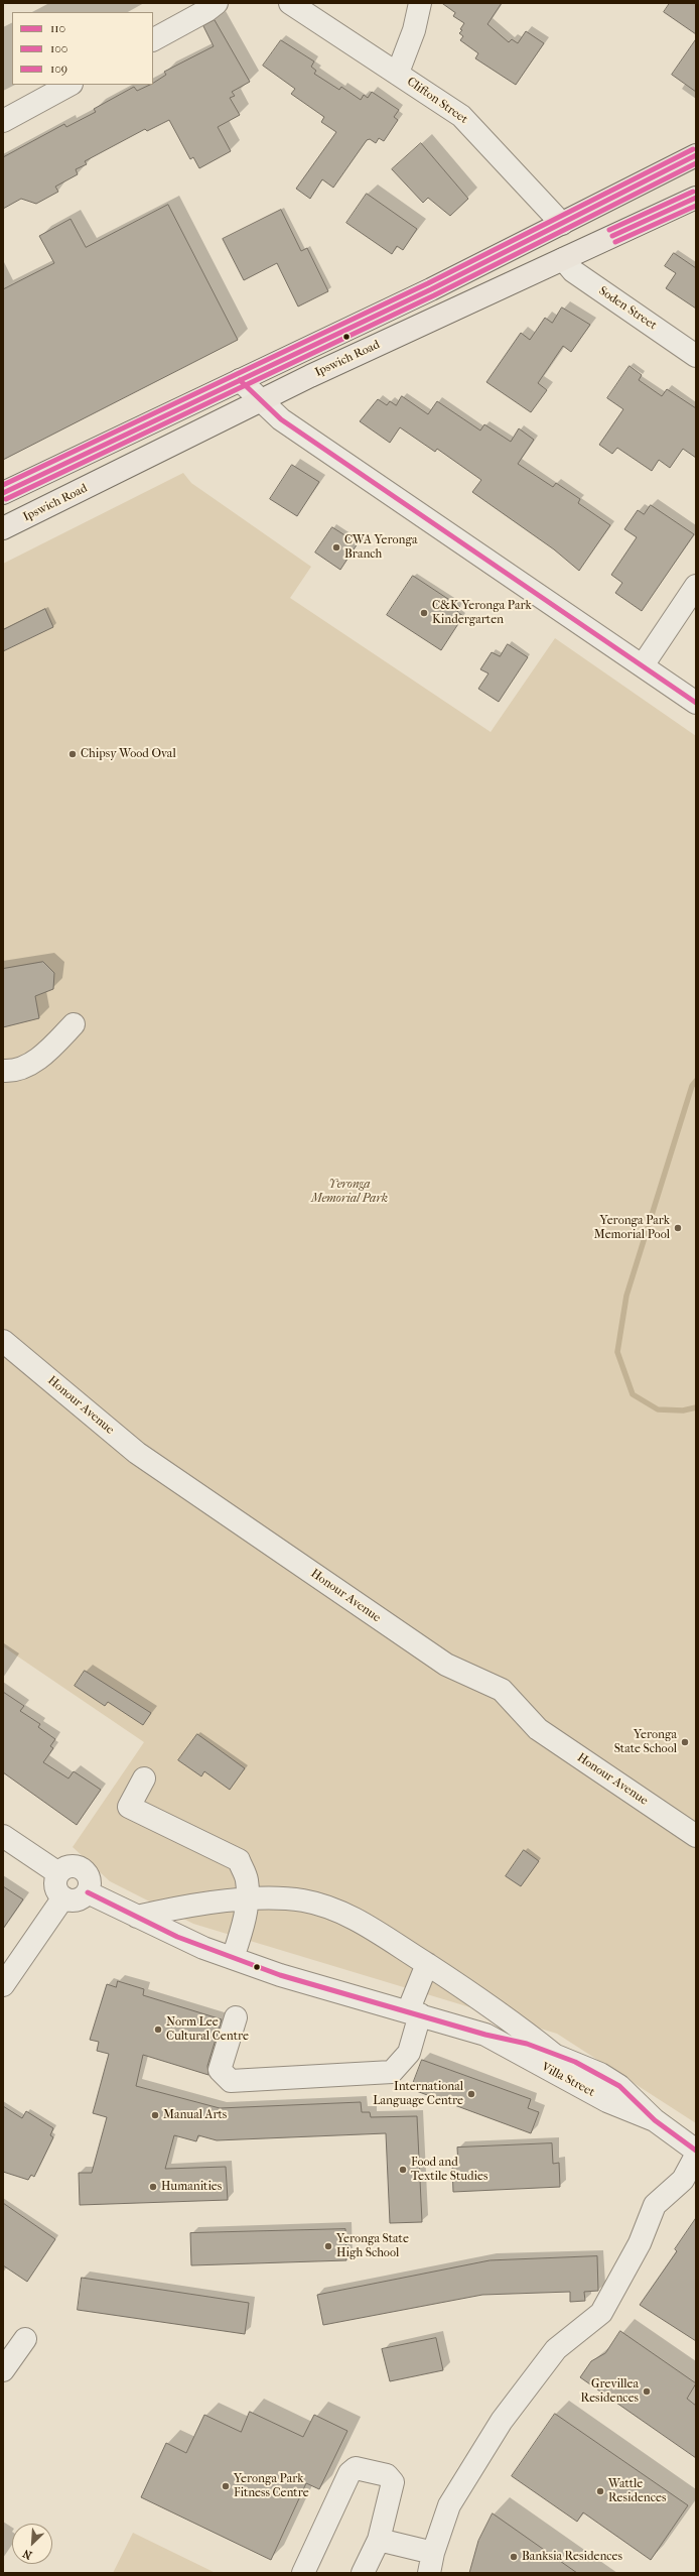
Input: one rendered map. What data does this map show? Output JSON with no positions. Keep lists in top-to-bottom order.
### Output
{
  "streets": {
    "highway": ["Ipswich Road"],
    "street": [
      "Clifton Street",
      "Soden Street",
      "Honour Avenue",
      "Villa Street"
    ]
  },
  "crossings": [
    ["Soden Street", "Ipswich Road"]
  ],
  "parks": ["Yeronga Memorial Park"],
  "places": [
    "CWA Yeronga Branch",
    "C&K Yeronga Park Kindergarten",
    "Chipsy Wood Oval",
    "Yeronga Park Memorial Pool",
    "Yeronga State School",
    "Norm Lee Cultural Centre",
    "International Language Centre",
    "Manual Arts",
    "Food and Textile Studies",
    "Humanities",
    "Yeronga State High School",
    "Grevillea Residences",
    "Yeronga Park Fitness Centre",
    "Wattle Residences",
    "Banksia Residences"
  ],
  "lines": ["transit line 109", "transit line 110", "transit line 100"],
  "legend": ["110", "100", "109"],
  "north": "bottom left"
}
